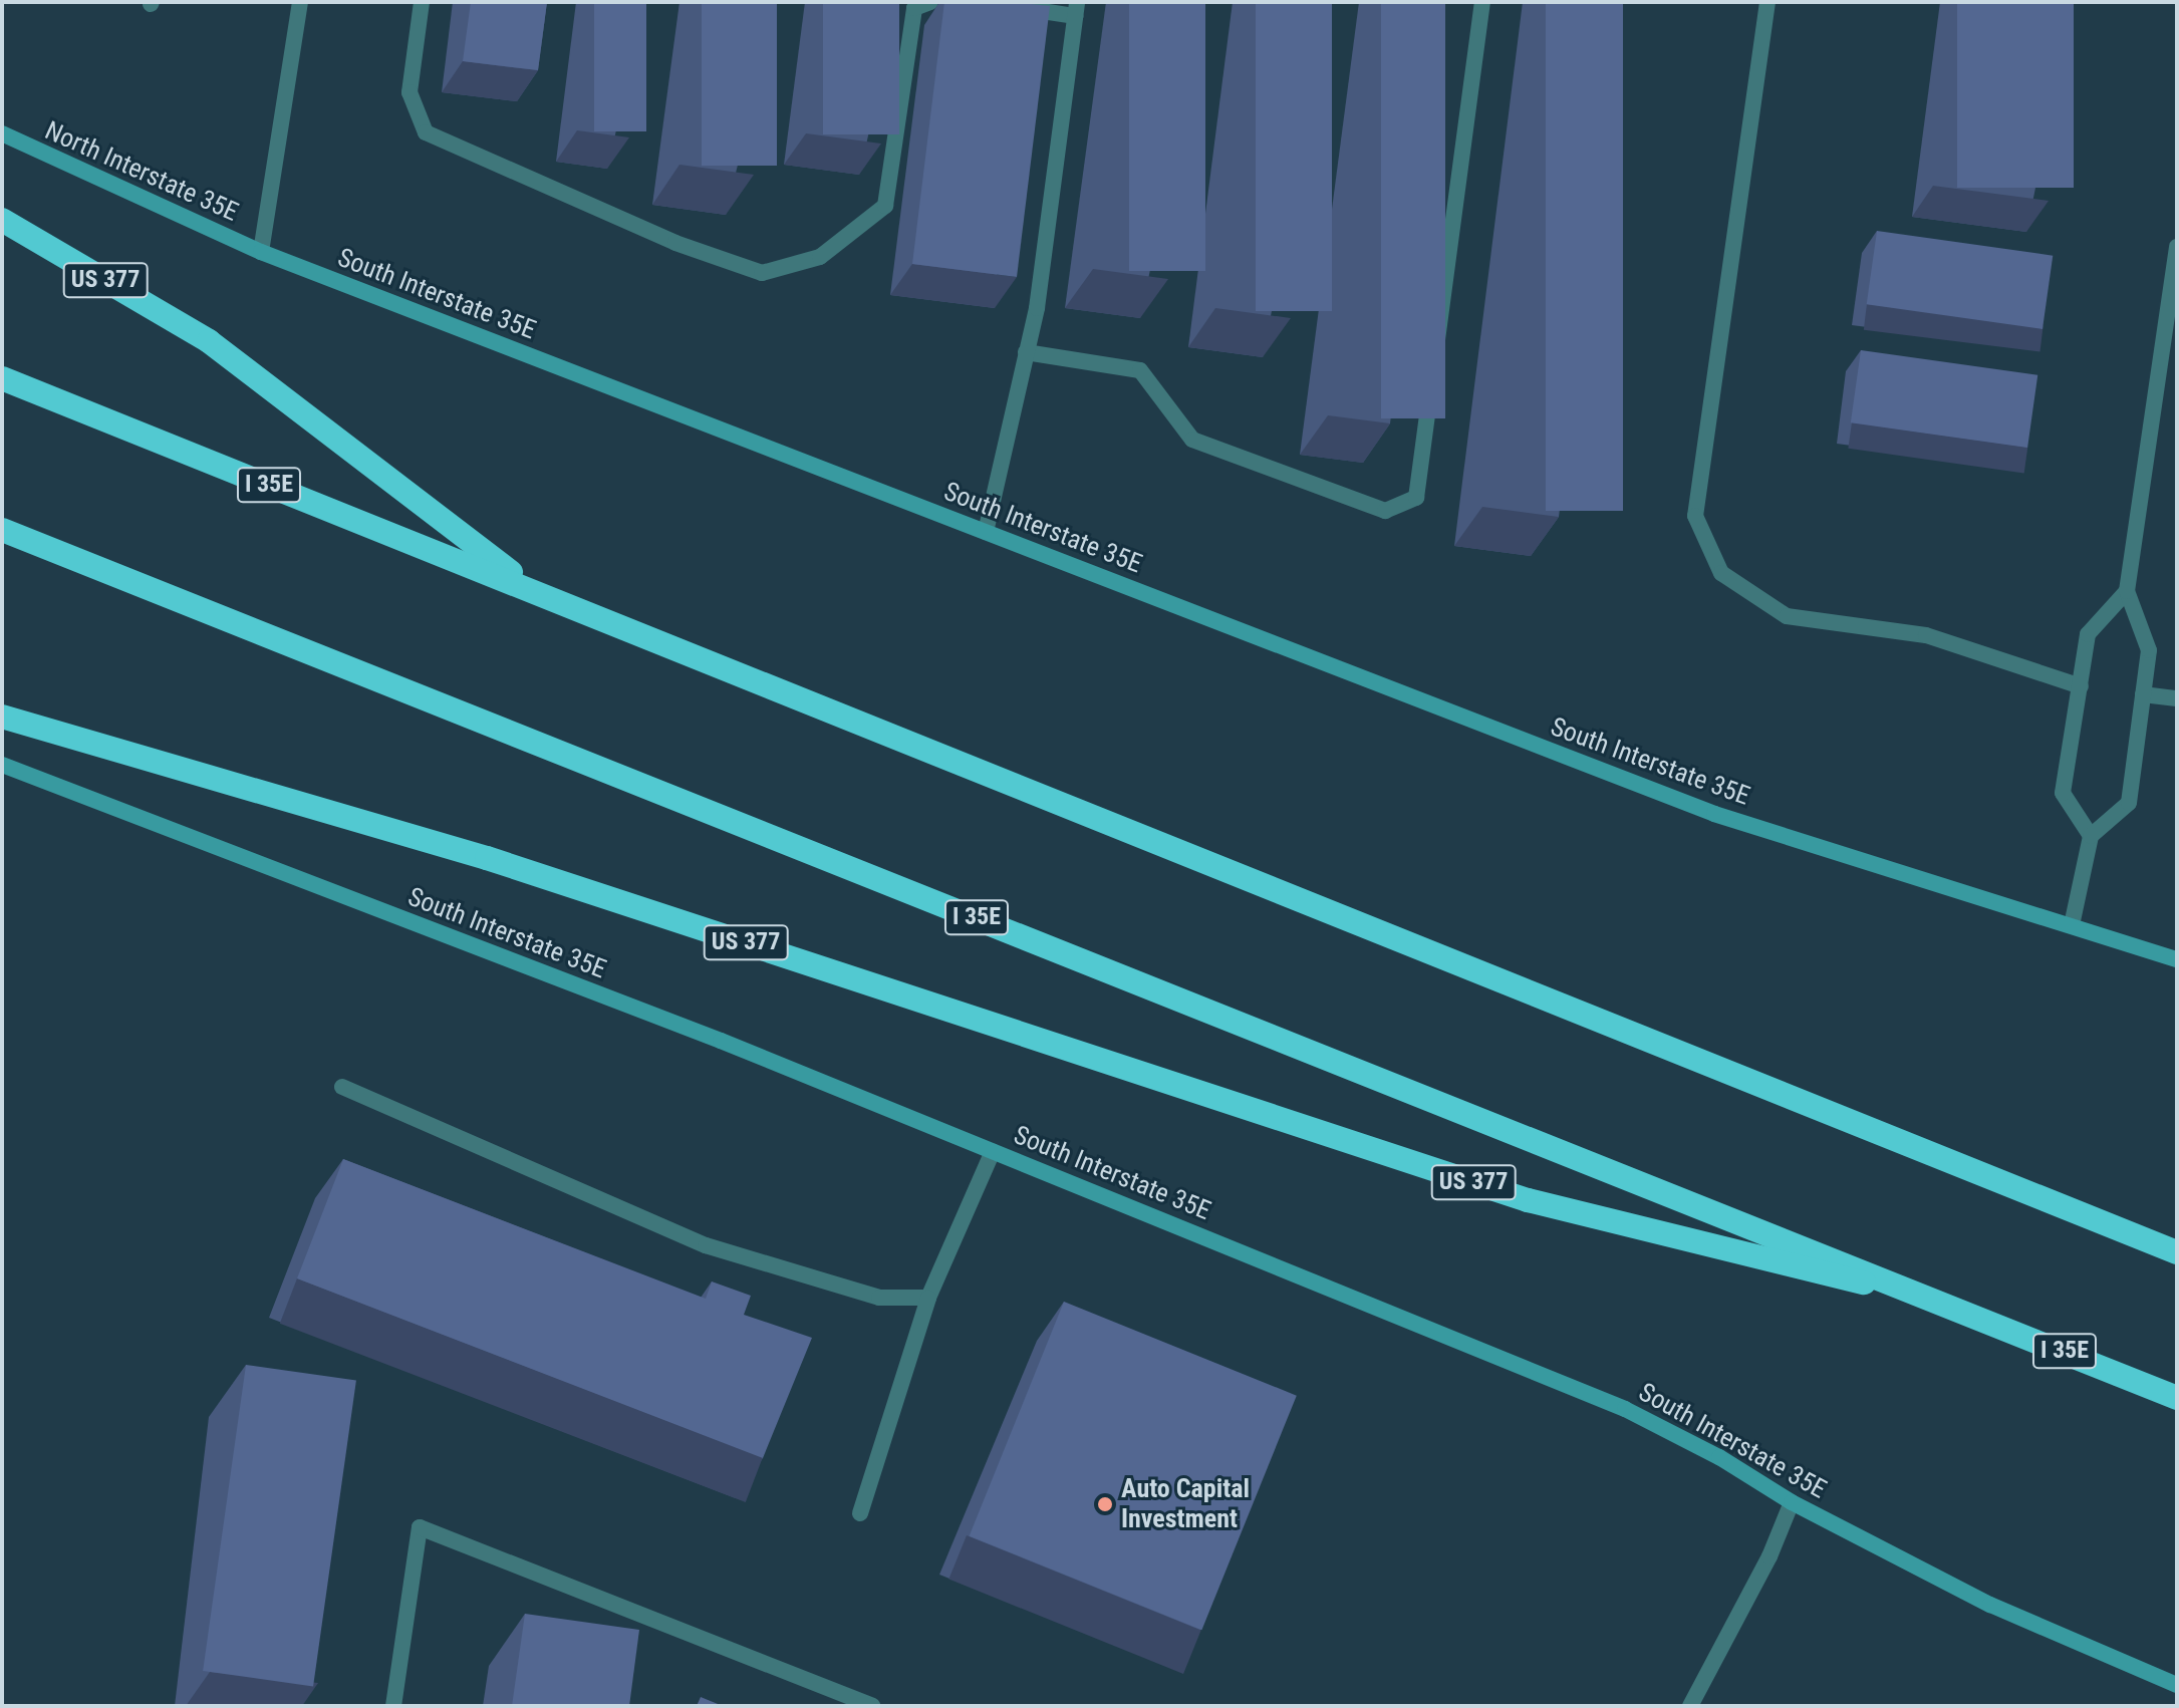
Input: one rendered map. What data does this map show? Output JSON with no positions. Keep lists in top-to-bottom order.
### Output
{
  "streets": {
    "highway": ["US 377", "I 35E"],
    "main road": ["North Interstate 35E", "South Interstate 35E"]
  },
  "crossings": [
    ["North Interstate 35E", "South Interstate 35E"],
    ["US 377", "I 35E"]
  ],
  "places": ["Auto Capital Investment"]
}
